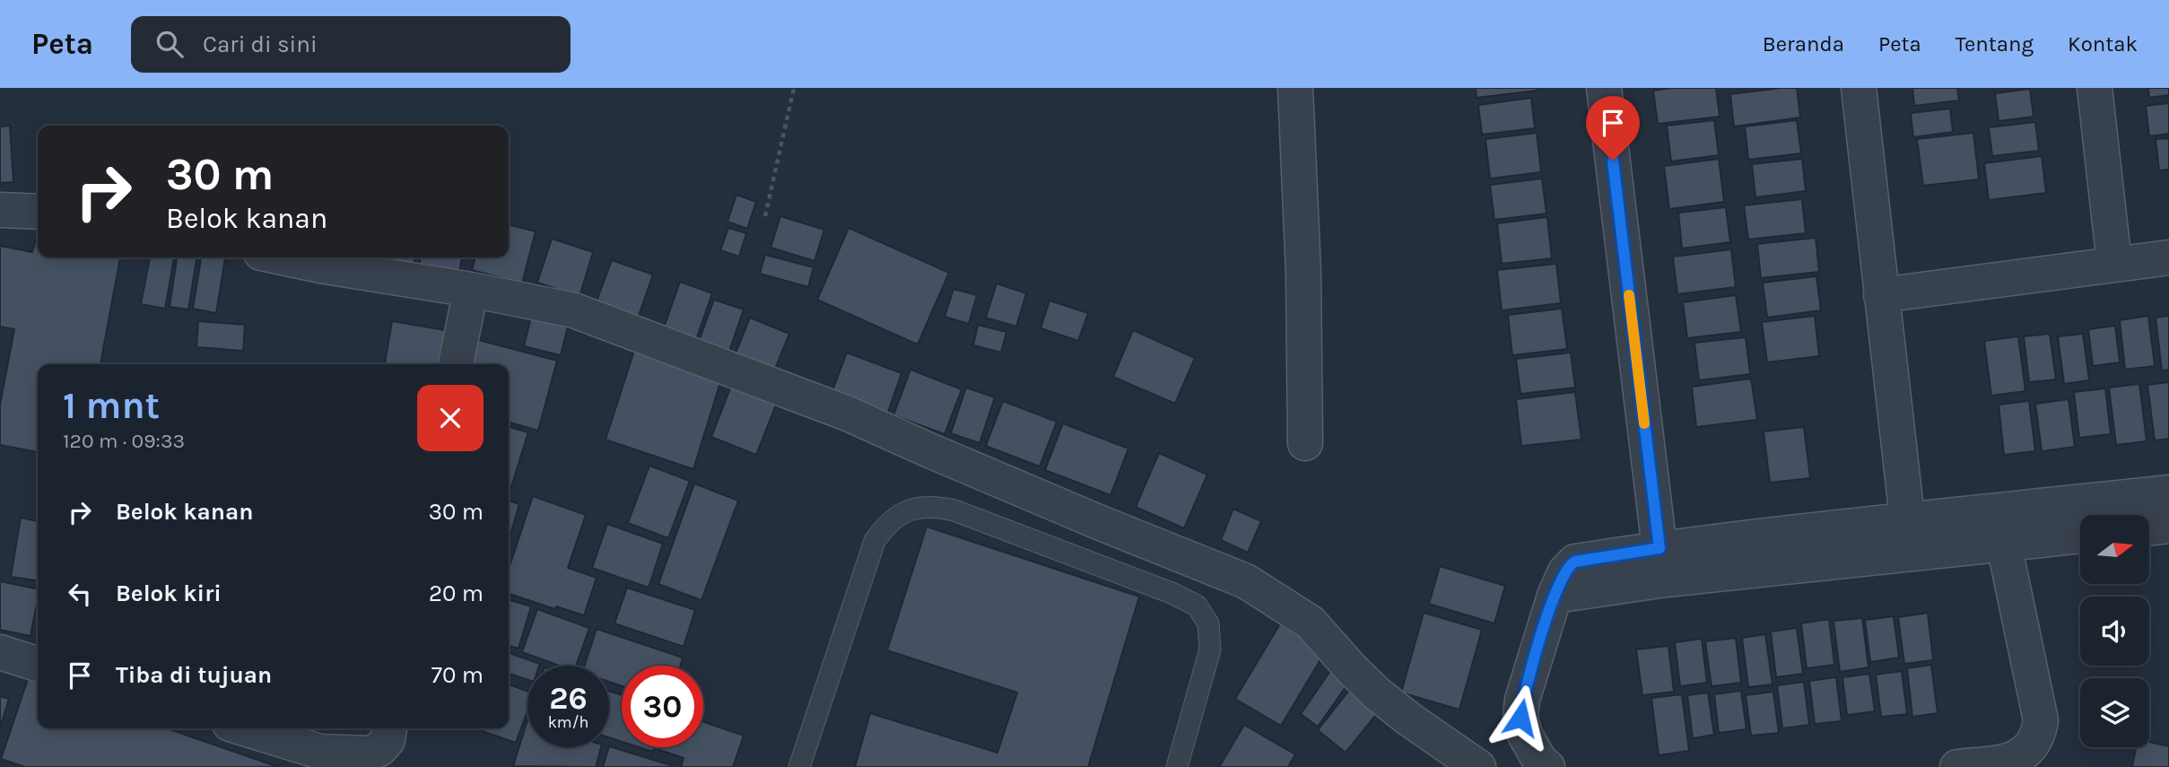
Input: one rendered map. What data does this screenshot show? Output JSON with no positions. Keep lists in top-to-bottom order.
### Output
{
  "north": "right",
  "page": {
    "header": "Peta",
    "search": "Cari di sini",
    "nav": [
      "Beranda",
      "Peta",
      "Tentang",
      "Kontak"
    ],
    "turn": ["30 m", "Belok kanan"],
    "heading": ["1 mnt", "120 m · 09:33"],
    "list": [
      {
        "name": "Belok kanan",
        "value": "30 m"
      },
      {
        "name": "Belok kiri",
        "value": "20 m"
      },
      {
        "name": "Tiba di tujuan",
        "value": "70 m"
      }
    ],
    "speed": "26 km/h",
    "limit": "30"
  }
}
